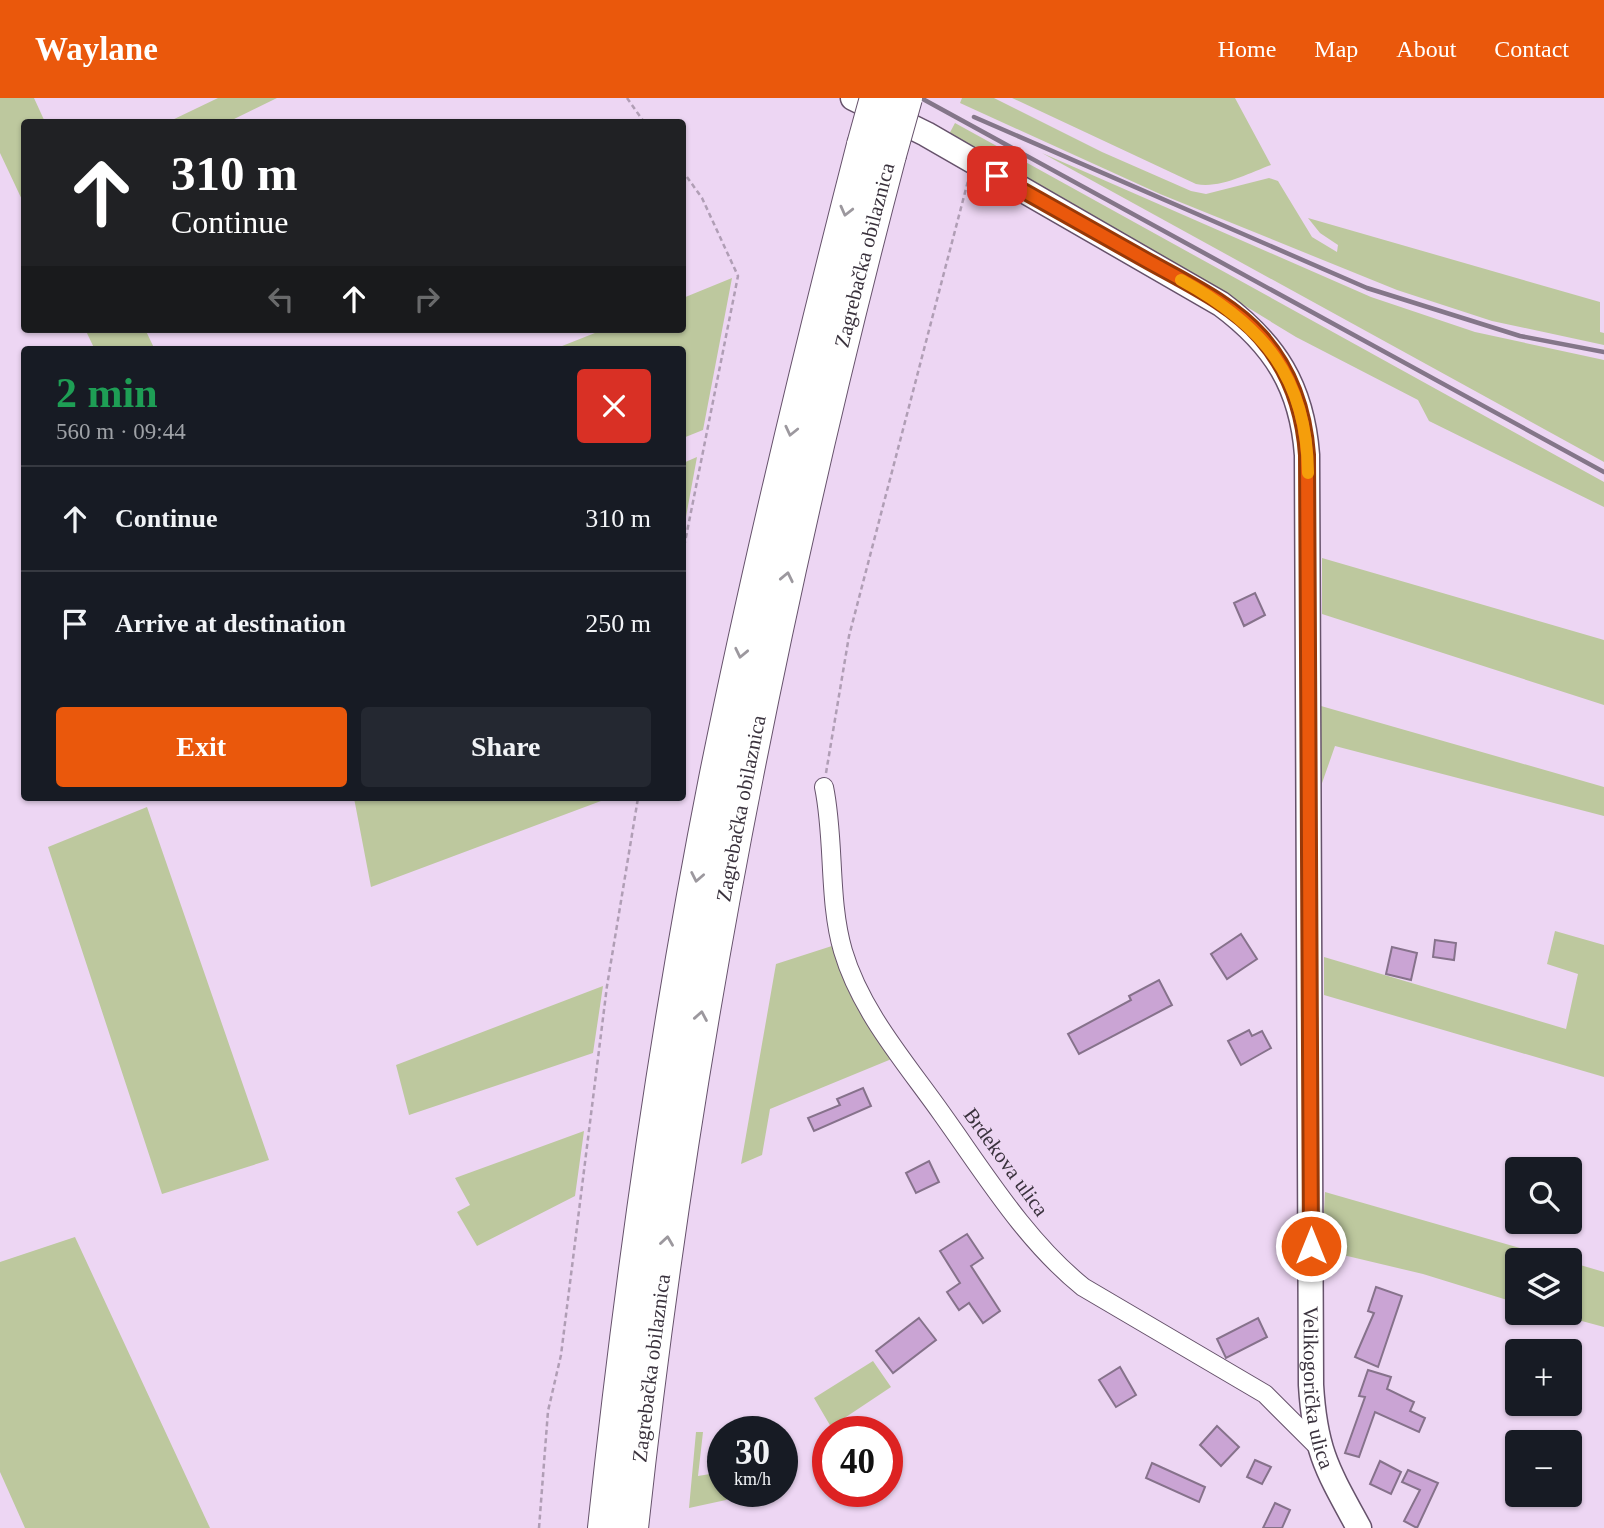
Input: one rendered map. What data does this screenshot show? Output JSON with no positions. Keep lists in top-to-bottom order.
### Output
{
  "streets": {
    "highway": ["Zagrebačka obilaznica"],
    "street": ["Brdekova ulica", "Velikogorička ulica"]
  },
  "crossings": [
    ["Brdekova ulica", "Velikogorička ulica"]
  ],
  "page": {
    "header": "Waylane",
    "nav": [
      "Home",
      "Map",
      "About",
      "Contact"
    ],
    "turn": ["310 m", "Continue"],
    "heading": ["2 min", "560 m · 09:44"],
    "list": [
      {
        "name": "Continue",
        "value": "310 m"
      },
      {
        "name": "Arrive at destination",
        "value": "250 m"
      }
    ],
    "buttons": ["Exit", "Share"],
    "map_buttons": ["+", "−"],
    "speed": "30 km/h",
    "limit": "40"
  }
}
